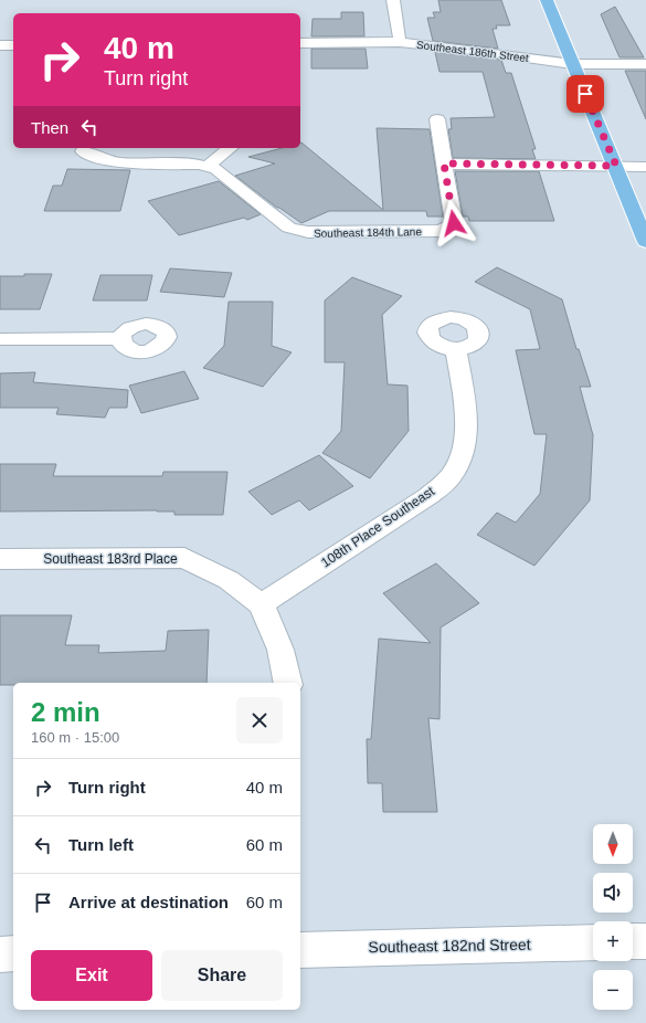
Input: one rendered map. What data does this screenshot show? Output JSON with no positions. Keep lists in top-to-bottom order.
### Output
{
  "streets": {
    "street": [
      "Southeast 186th Street",
      "Southeast 184th Lane",
      "108th Place Southeast",
      "Southeast 183rd Place",
      "Southeast 182nd Street"
    ]
  },
  "crossings": [
    ["108th Place Southeast", "Southeast 183rd Place"]
  ],
  "north": "bottom",
  "page": {
    "turn": ["40 m", "Turn right"],
    "then": "Then",
    "heading": ["2 min", "160 m · 15:00"],
    "list": [
      {
        "name": "Turn right",
        "value": "40 m"
      },
      {
        "name": "Turn left",
        "value": "60 m"
      },
      {
        "name": "Arrive at destination",
        "value": "60 m"
      }
    ],
    "map_buttons": ["+", "−"],
    "buttons": ["Exit", "Share"]
  }
}
